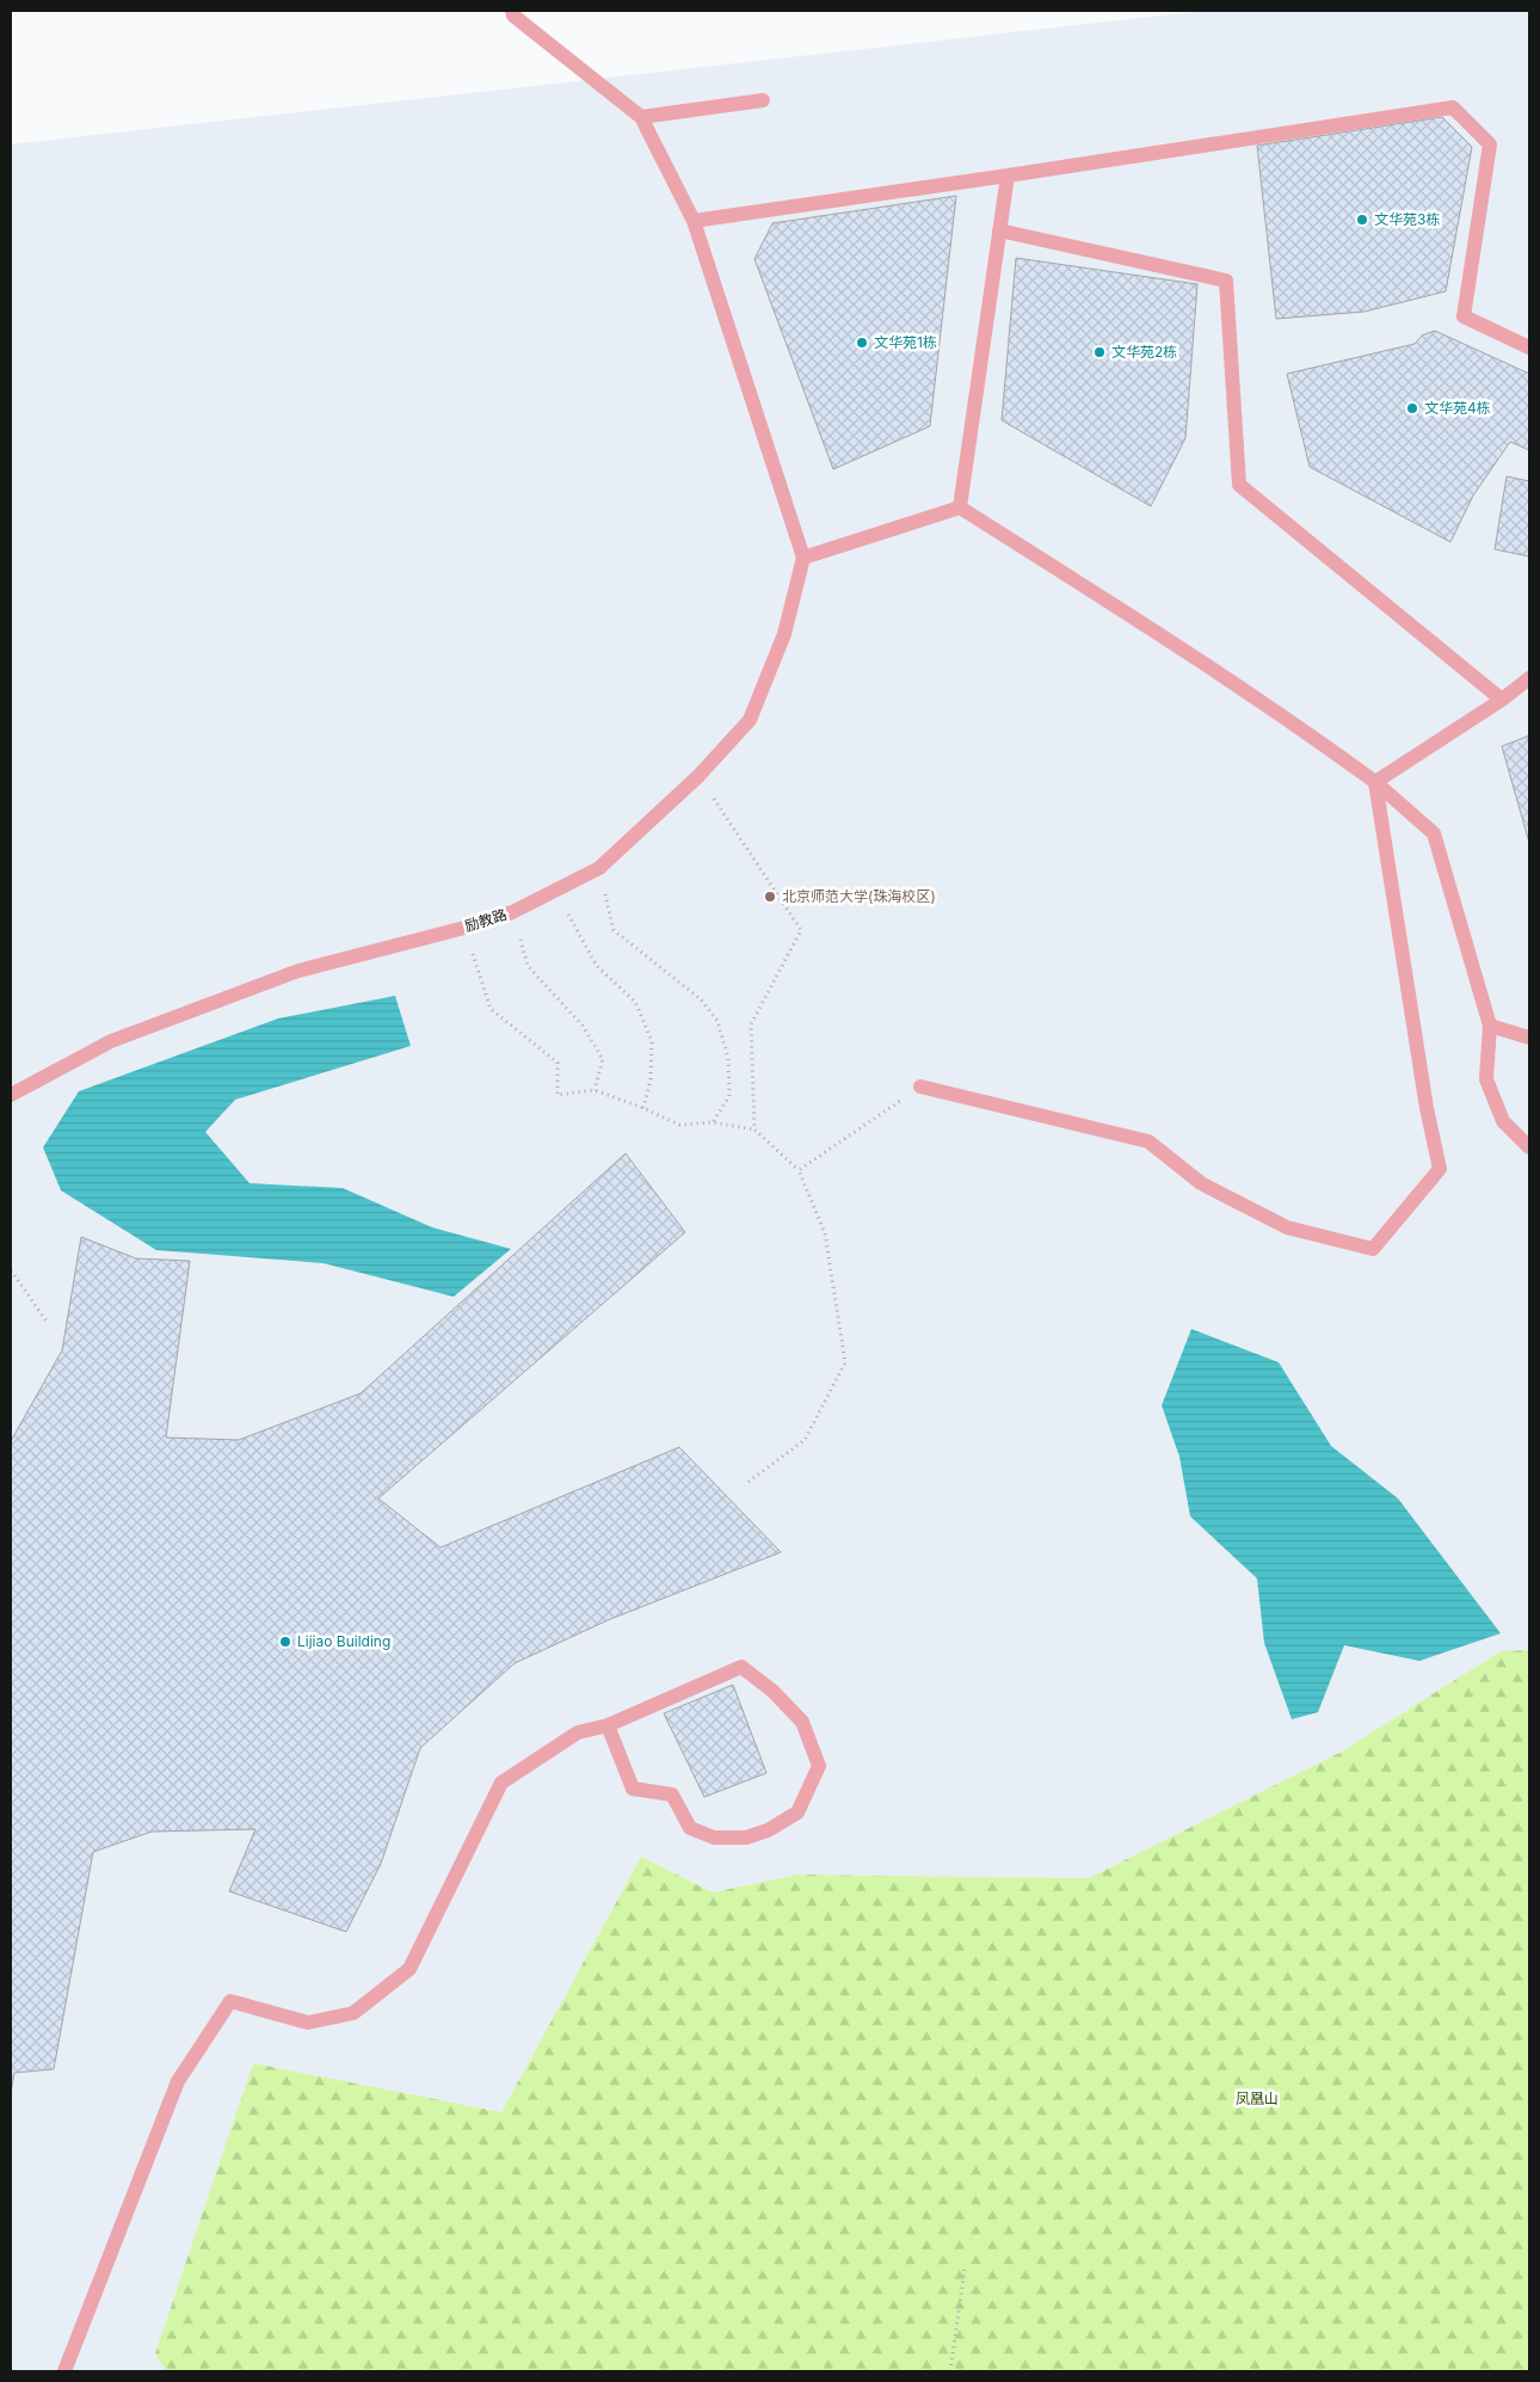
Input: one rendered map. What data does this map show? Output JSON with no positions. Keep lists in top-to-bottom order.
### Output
{
  "streets": {
    "lane": ["励教路"]
  },
  "parks": ["凤凰山"],
  "places": [
    "文华苑3栋",
    "文华苑1栋",
    "文华苑2栋",
    "文华苑4栋",
    "北京师范大学(珠海校区)",
    "Lijiao Building"
  ]
}
